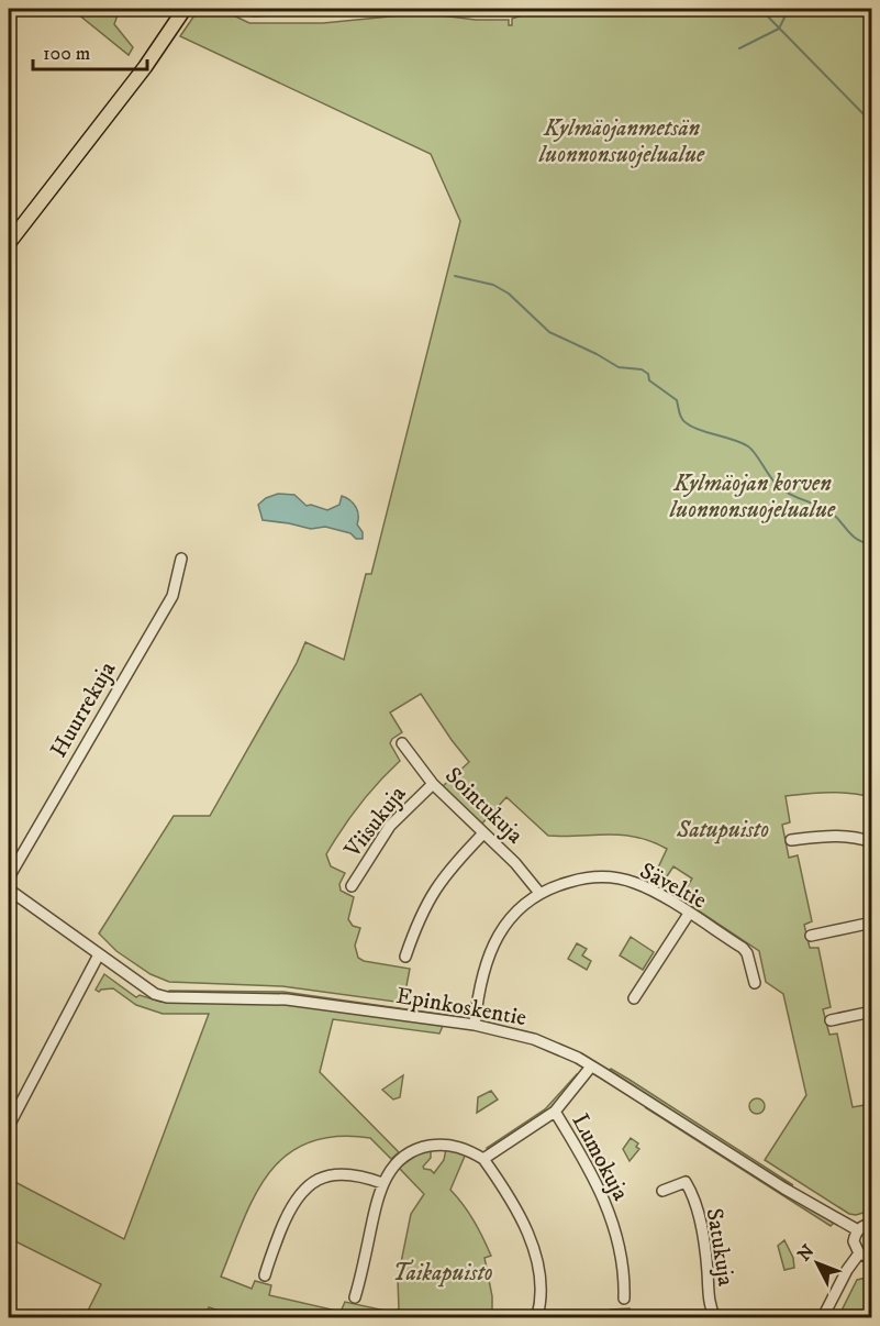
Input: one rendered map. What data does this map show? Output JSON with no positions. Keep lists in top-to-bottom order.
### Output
{
  "streets": {
    "street": [
      "Huurrekuja",
      "Sointukuja",
      "Viisukuja",
      "Säveltie",
      "Epinkoskentie",
      "Lumokuja",
      "Satukuja"
    ]
  },
  "crossings": [
    ["Sointukuja", "Viisukuja"],
    ["Sointukuja", "Säveltie"],
    ["Säveltie", "Epinkoskentie"]
  ],
  "parks": [
    "Kylmäojanmetsän luonnonsuojelualue",
    "Kylmäojan korven luonnonsuojelualue",
    "Satupuisto",
    "Taikapuisto"
  ],
  "scale_bar": "100 m",
  "north": "top left"
}
